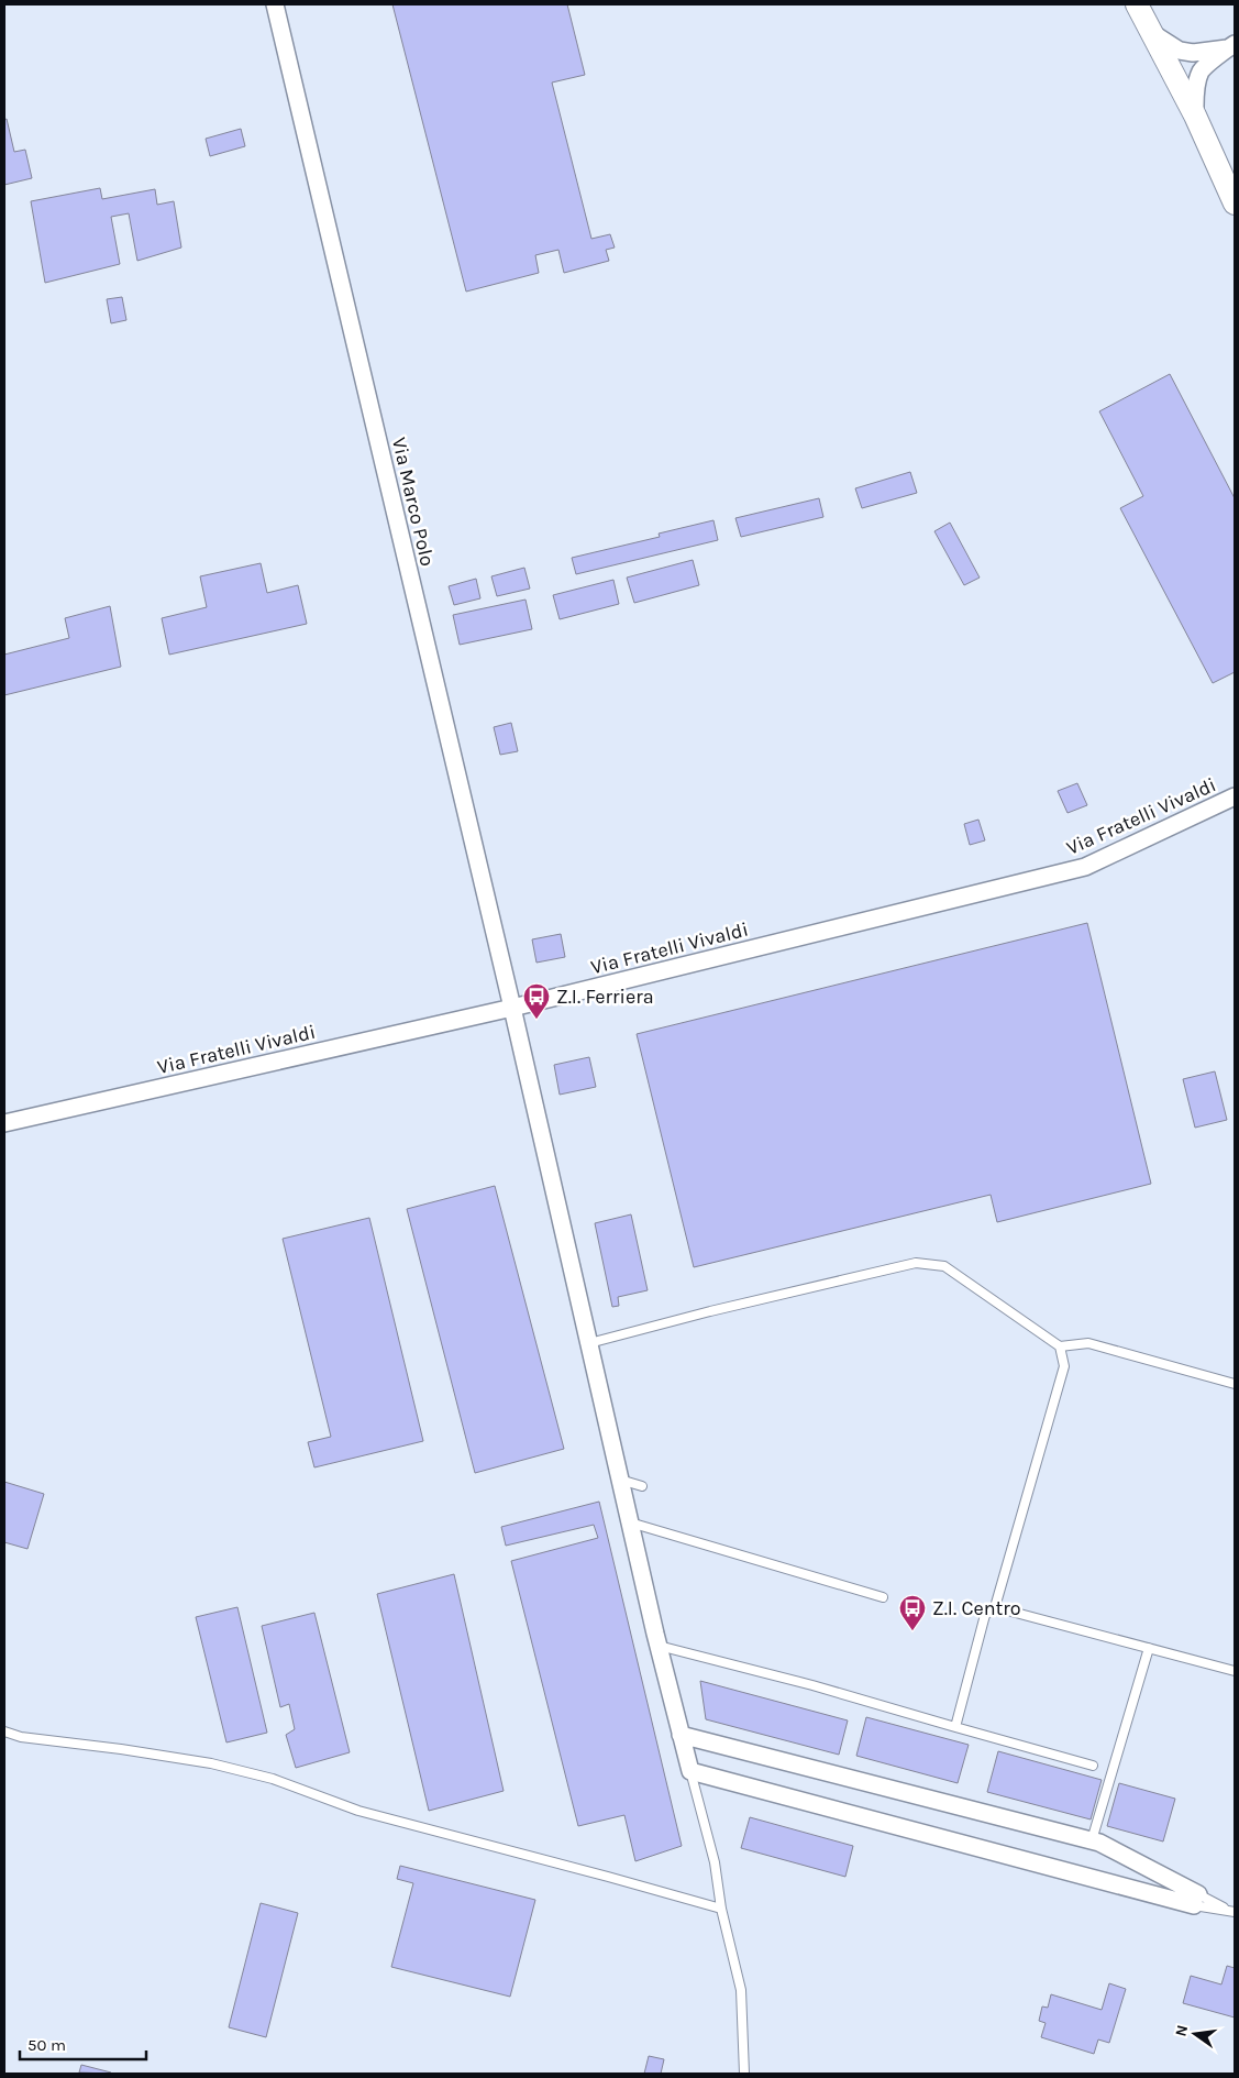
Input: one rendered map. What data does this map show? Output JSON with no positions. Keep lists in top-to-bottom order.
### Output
{
  "streets": {
    "street": ["Via Marco Polo", "Via Fratelli Vivaldi"]
  },
  "crossings": [
    ["Via Marco Polo", "Via Fratelli Vivaldi"]
  ],
  "places": {
    "bus stop": ["Z.I. Ferriera", "Z.I. Centro"]
  },
  "scale_bar": "50 m",
  "north": "left"
}
